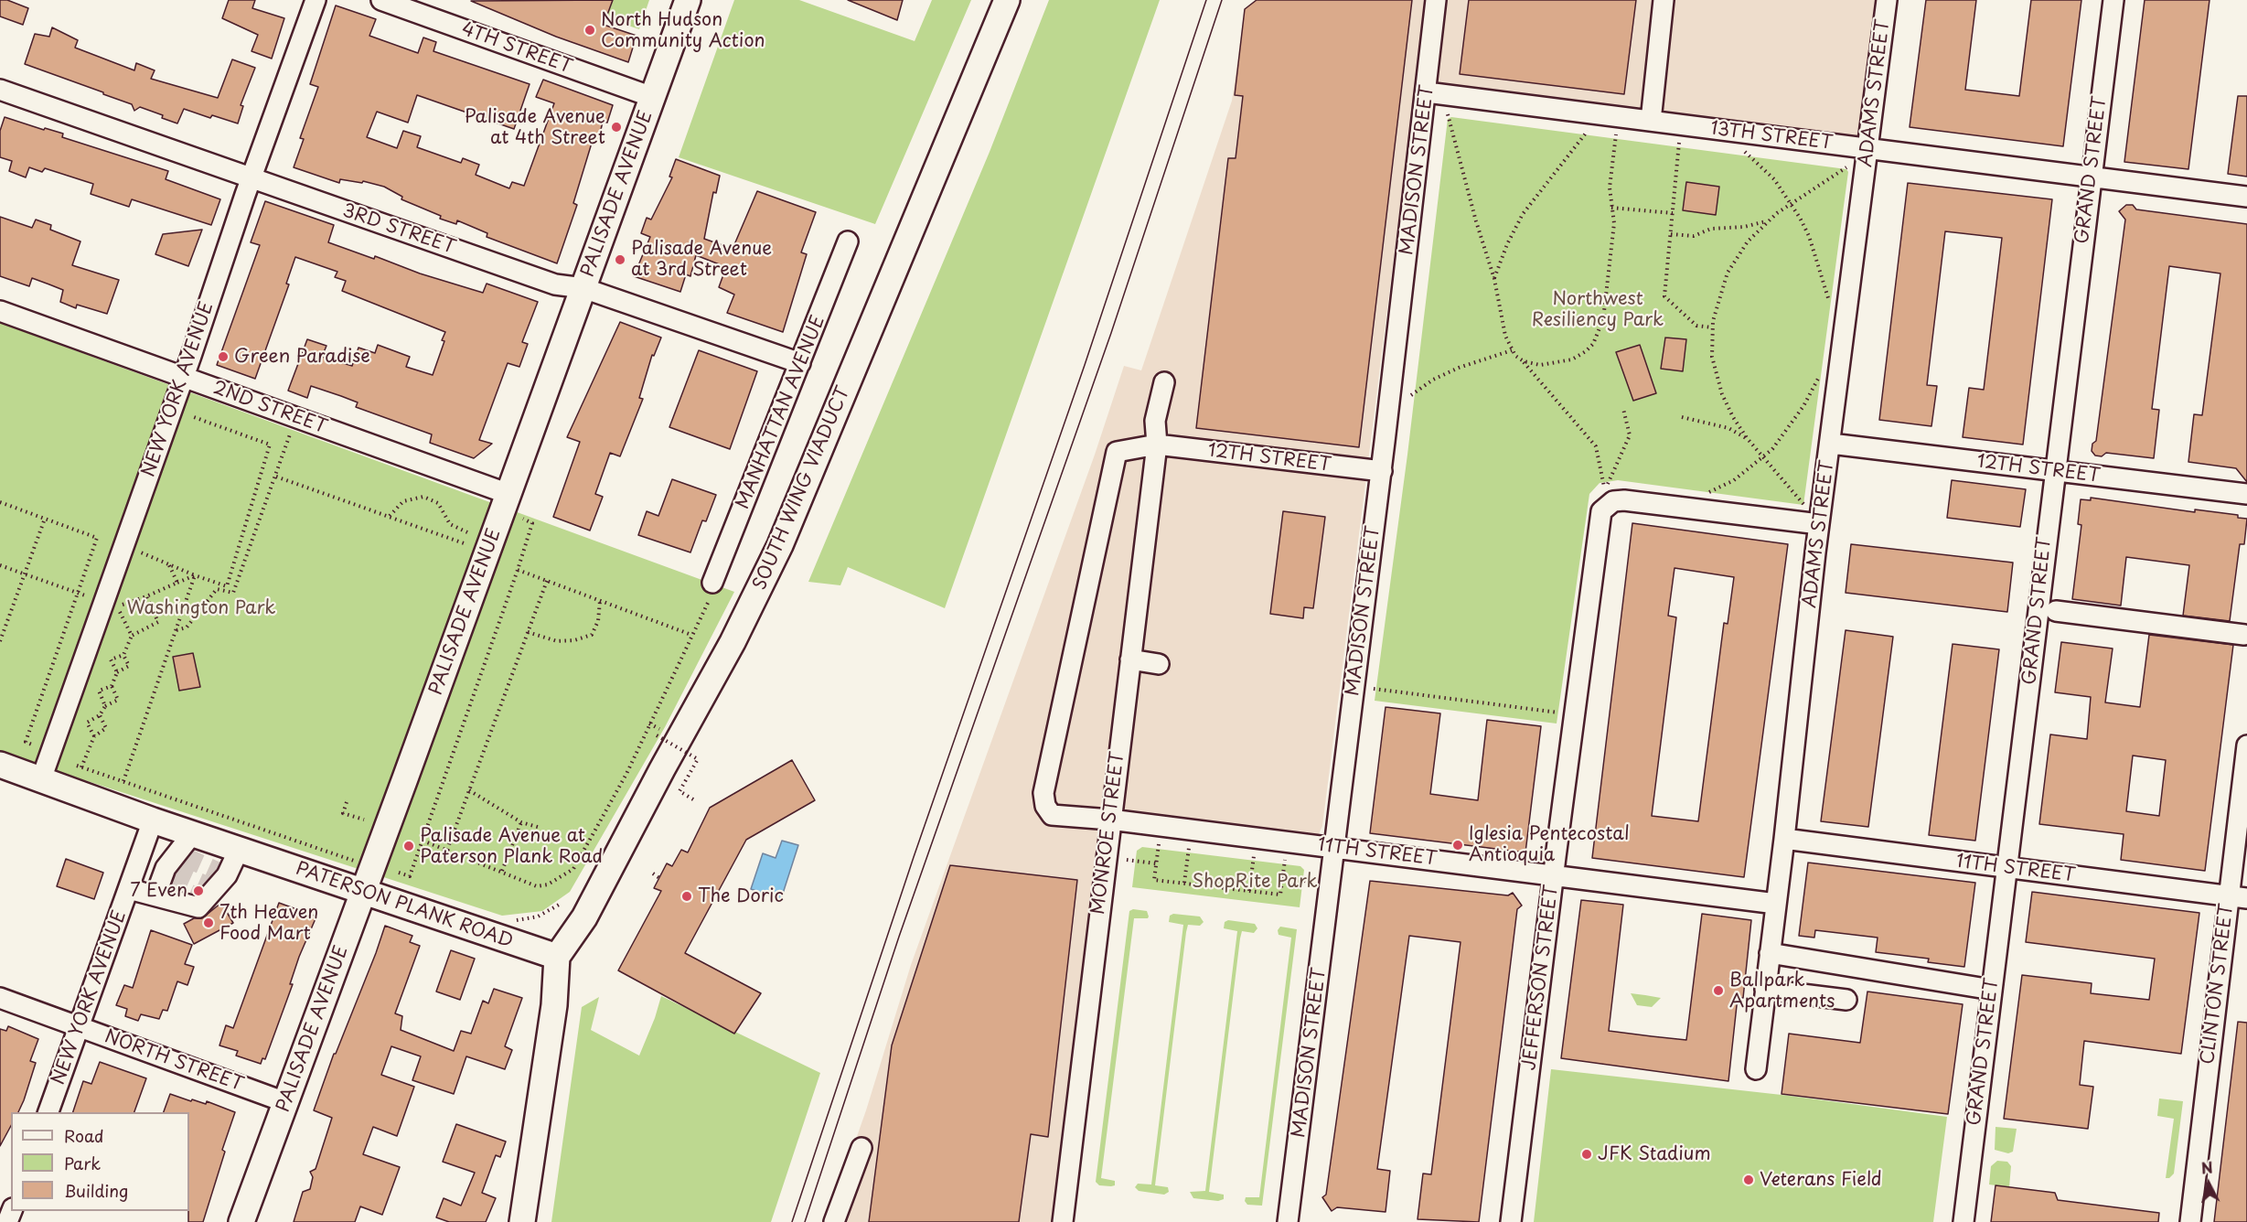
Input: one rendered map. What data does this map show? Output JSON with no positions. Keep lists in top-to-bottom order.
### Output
{
  "streets": {
    "main road": ["PALISADE AVENUE", "SOUTH WING VIADUCT", "PATERSON PLANK ROAD"],
    "street": [
      "4TH STREET",
      "ADAMS STREET",
      "13TH STREET",
      "MADISON STREET",
      "GRAND STREET",
      "3RD STREET",
      "NEW YORK AVENUE",
      "2ND STREET",
      "MANHATTAN AVENUE",
      "12TH STREET",
      "MONROE STREET",
      "11TH STREET",
      "JEFFERSON STREET",
      "CLINTON STREET",
      "NORTH STREET"
    ]
  },
  "crossings": [
    ["4TH STREET", "PALISADE AVENUE"],
    ["ADAMS STREET", "13TH STREET"],
    ["ADAMS STREET", "12TH STREET"],
    ["ADAMS STREET", "11TH STREET"],
    ["13TH STREET", "MADISON STREET"],
    ["13TH STREET", "GRAND STREET"],
    ["MADISON STREET", "12TH STREET"],
    ["MADISON STREET", "11TH STREET"],
    ["GRAND STREET", "12TH STREET"],
    ["GRAND STREET", "11TH STREET"],
    ["PALISADE AVENUE", "3RD STREET"],
    ["PALISADE AVENUE", "2ND STREET"],
    ["PALISADE AVENUE", "PATERSON PLANK ROAD"],
    ["PALISADE AVENUE", "NORTH STREET"],
    ["3RD STREET", "NEW YORK AVENUE"],
    ["3RD STREET", "MANHATTAN AVENUE"],
    ["NEW YORK AVENUE", "2ND STREET"],
    ["NEW YORK AVENUE", "PATERSON PLANK ROAD"],
    ["NEW YORK AVENUE", "NORTH STREET"],
    ["12TH STREET", "MONROE STREET"],
    ["12TH STREET", "11TH STREET"],
    ["SOUTH WING VIADUCT", "PATERSON PLANK ROAD"],
    ["MONROE STREET", "11TH STREET"],
    ["11TH STREET", "JEFFERSON STREET"],
    ["11TH STREET", "CLINTON STREET"]
  ],
  "parks": ["Northwest Resiliency Park", "Washington Park", "ShopRite Park"],
  "places": [
    "North Hudson Community Action",
    "Palisade Avenue at 4th Street",
    "Palisade Avenue at 3rd Street",
    "Green Paradise",
    "Iglesia Pentecostal Antioquia",
    "Palisade Avenue at Paterson Plank Road",
    "7 Even",
    "The Doric",
    "7th Heaven Food Mart",
    "Ballpark Apartments",
    "JFK Stadium",
    "Veterans Field"
  ],
  "legend": ["Road", "Park", "Building"],
  "north": "top"
}
